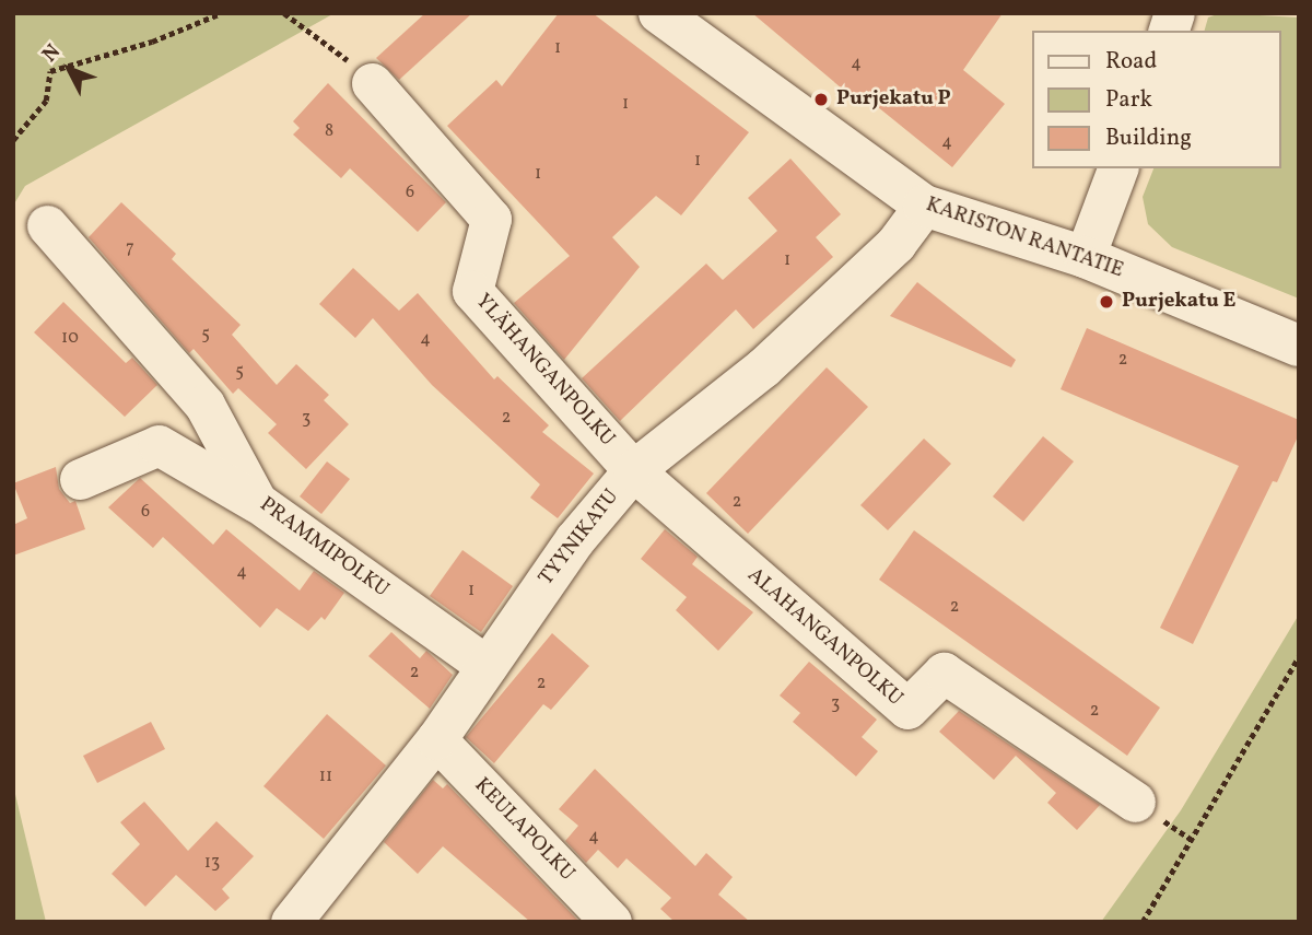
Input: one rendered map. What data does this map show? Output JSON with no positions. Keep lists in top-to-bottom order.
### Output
{
  "streets": {
    "street": [
      "KARISTON RANTATIE",
      "YLÄHANGANPOLKU",
      "TYYNIKATU",
      "PRAMMIPOLKU",
      "ALAHANGANPOLKU",
      "KEULAPOLKU"
    ]
  },
  "crossings": [
    ["KARISTON RANTATIE", "TYYNIKATU"],
    ["YLÄHANGANPOLKU", "TYYNIKATU"],
    ["YLÄHANGANPOLKU", "ALAHANGANPOLKU"],
    ["TYYNIKATU", "PRAMMIPOLKU"],
    ["TYYNIKATU", "ALAHANGANPOLKU"],
    ["TYYNIKATU", "KEULAPOLKU"]
  ],
  "places": ["Purjekatu P", "Purjekatu E"],
  "house_numbers": [
    "1",
    "4",
    "1",
    "8",
    "4",
    "1",
    "1",
    "6",
    "7",
    "1",
    "5",
    "10",
    "4",
    "2",
    "5",
    "2",
    "3",
    "2",
    "6",
    "4",
    "1",
    "2",
    "2",
    "2",
    "3",
    "2",
    "11",
    "4",
    "13"
  ],
  "legend": ["Road", "Park", "Building"],
  "north": "top left"
}
